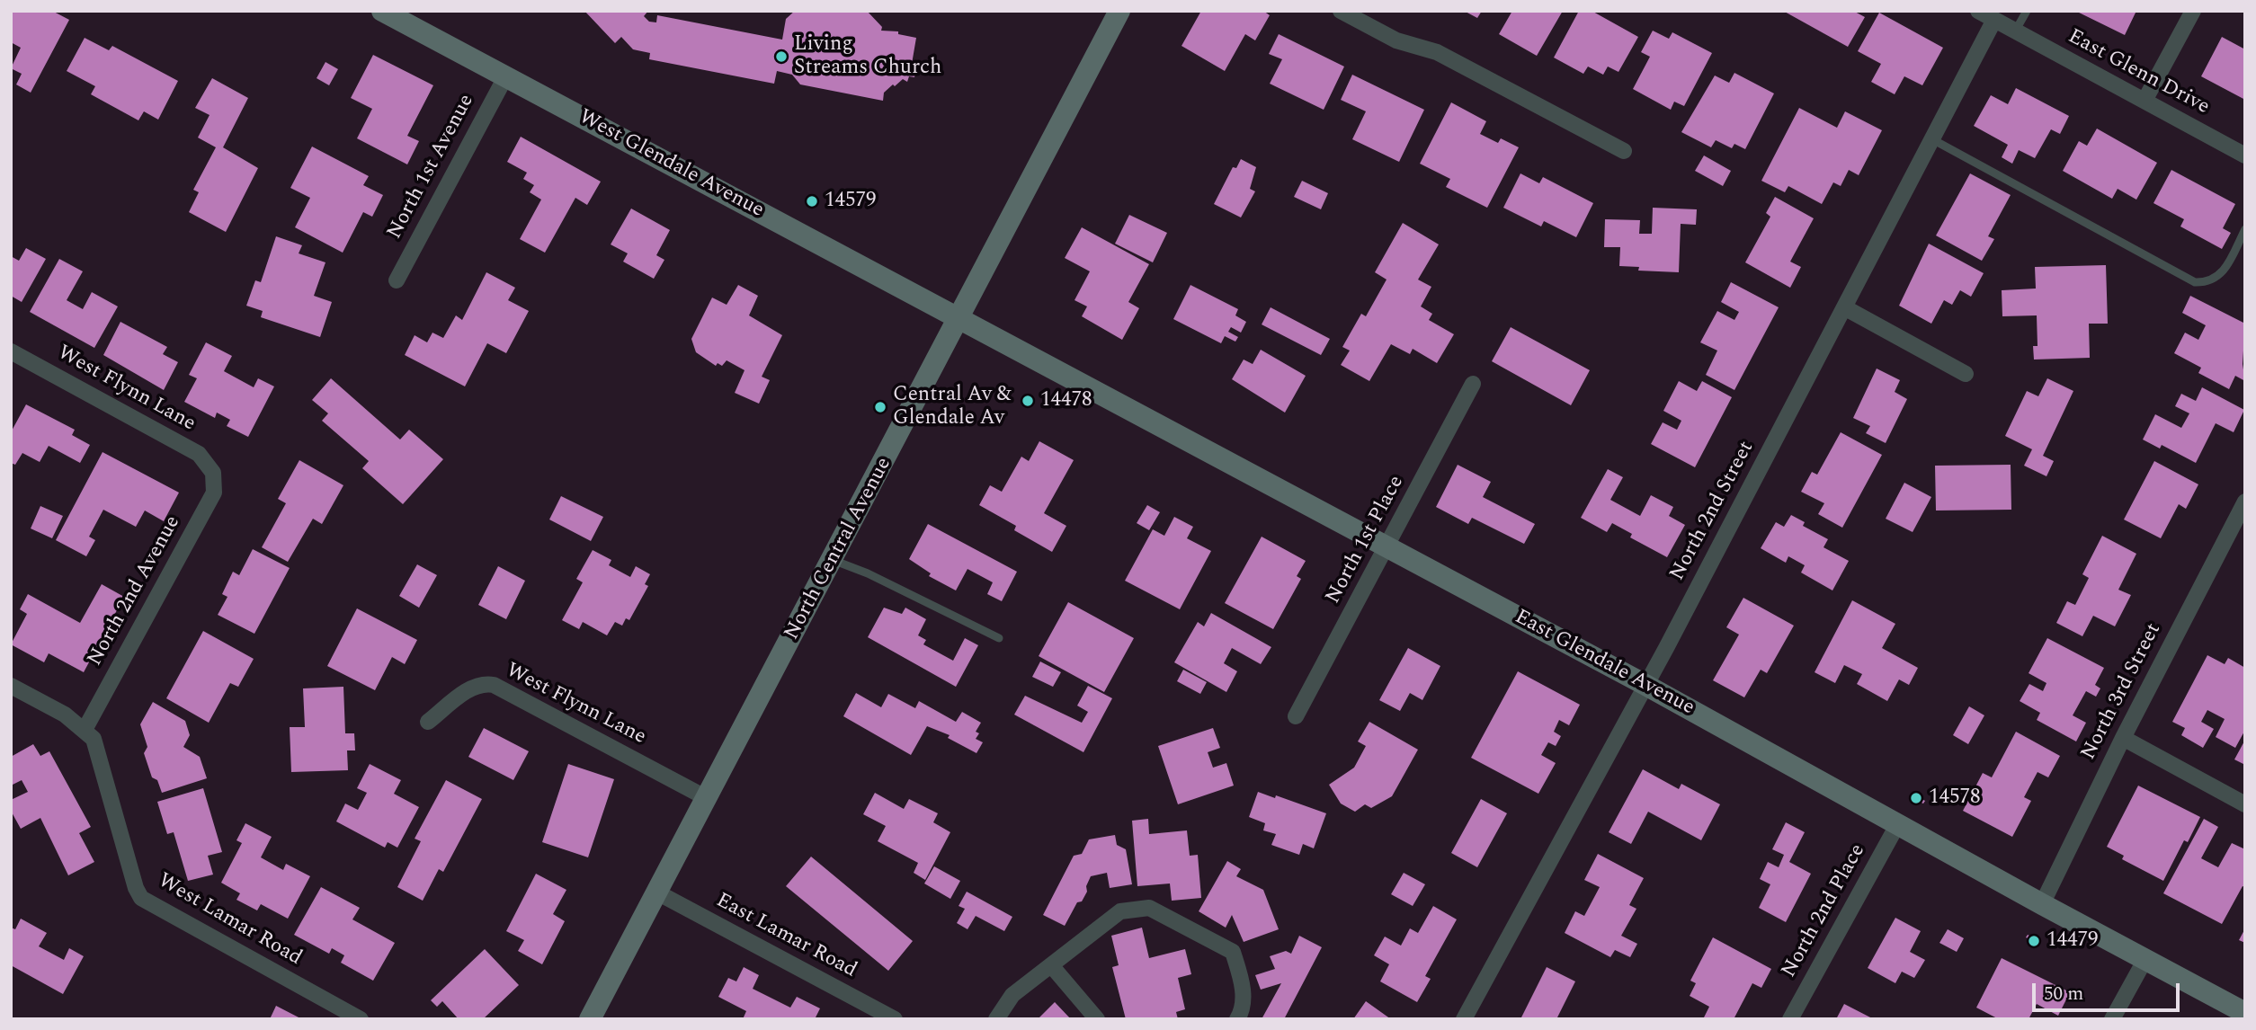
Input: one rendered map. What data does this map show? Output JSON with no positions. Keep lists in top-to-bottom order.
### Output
{
  "streets": {
    "main road": ["West Glendale Avenue", "North Central Avenue", "East Glendale Avenue"],
    "street": [
      "East Glenn Drive",
      "North 1st Avenue",
      "West Flynn Lane",
      "North 2nd Street",
      "North 1st Place",
      "North 2nd Avenue",
      "North 3rd Street",
      "North 2nd Place",
      "West Lamar Road",
      "East Lamar Road"
    ]
  },
  "crossings": [
    ["East Glenn Drive", "North 2nd Street"],
    ["West Glendale Avenue", "North 1st Avenue"],
    ["West Glendale Avenue", "North Central Avenue"],
    ["West Glendale Avenue", "East Glendale Avenue"],
    ["West Flynn Lane", "North Central Avenue"],
    ["West Flynn Lane", "North 2nd Avenue"],
    ["North 2nd Street", "East Glendale Avenue"],
    ["North 1st Place", "East Glendale Avenue"],
    ["North Central Avenue", "East Glendale Avenue"],
    ["North Central Avenue", "East Lamar Road"],
    ["North 2nd Avenue", "West Lamar Road"],
    ["East Glendale Avenue", "North 3rd Street"],
    ["East Glendale Avenue", "North 2nd Place"]
  ],
  "places": [
    "Living Streams Church",
    "14579",
    "14478",
    "Central Av & Glendale Av",
    "14578",
    "14479"
  ],
  "scale_bar": "50 m"
}
